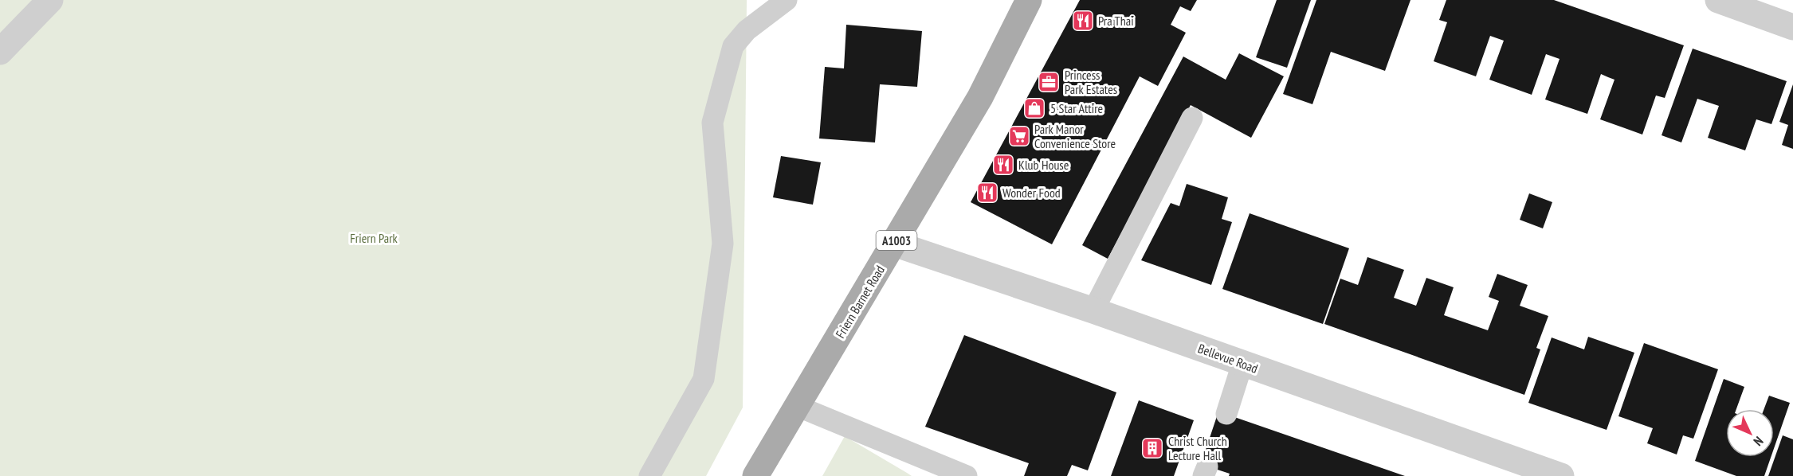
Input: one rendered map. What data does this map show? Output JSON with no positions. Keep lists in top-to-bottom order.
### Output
{
  "streets": {
    "main road": ["A1003", "Friern Barnet Road"],
    "street": ["Bellevue Road"]
  },
  "crossings": [
    ["Friern Barnet Road", "Bellevue Road"]
  ],
  "parks": ["Friern Park"],
  "places": {
    "restaurant": ["Pra Thai", "Klub House", "Wonder Food"],
    "office": ["Princess Park Estates"],
    "shop": ["5 Star Attire"],
    "supermarket": ["Park Manor Convenience Store"],
    "building": ["Christ Church Lecture Hall"]
  },
  "north": "bottom right"
}
